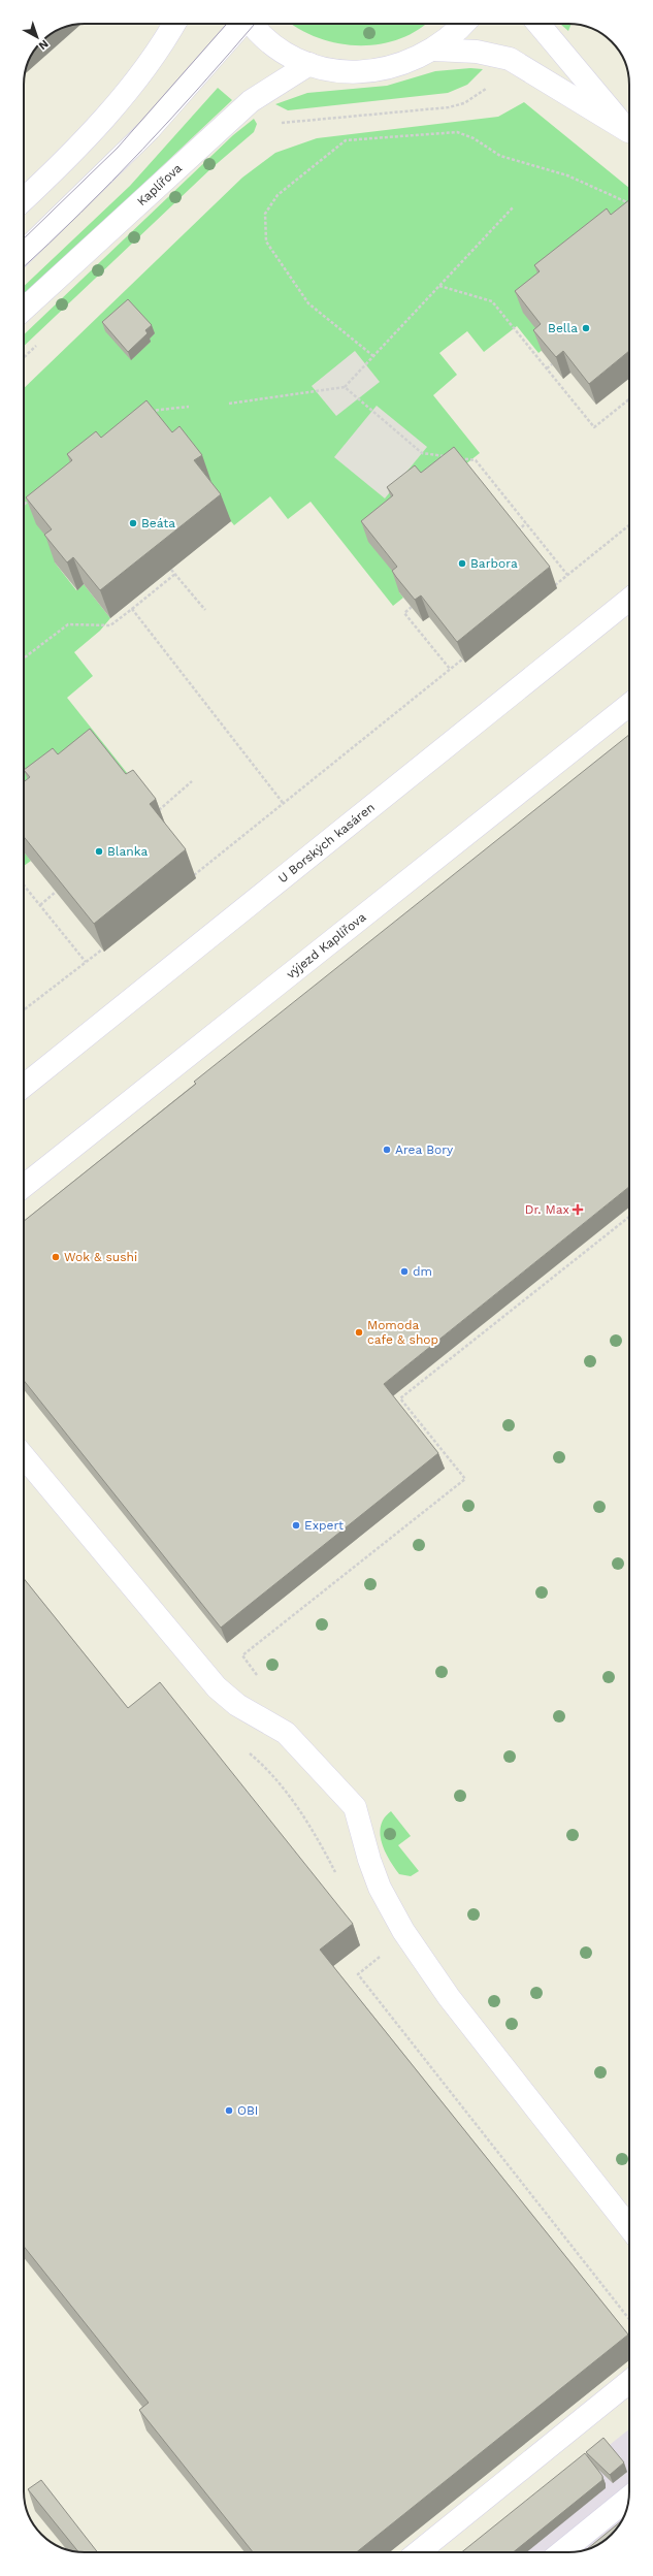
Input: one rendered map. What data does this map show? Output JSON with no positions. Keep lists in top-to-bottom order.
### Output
{
  "streets": {
    "street": ["Kaplířova", "U Borských kasáren", "výjezd Kaplířova"]
  },
  "places": {
    "other": [
      "Bella",
      "Beáta",
      "Barbora",
      "Blanka",
      "Area Bory",
      "Wok & sushi",
      "dm",
      "Momoda cafe & shop",
      "Expert",
      "OBI"
    ],
    "health": ["Dr. Max"]
  },
  "north": "bottom right"
}
